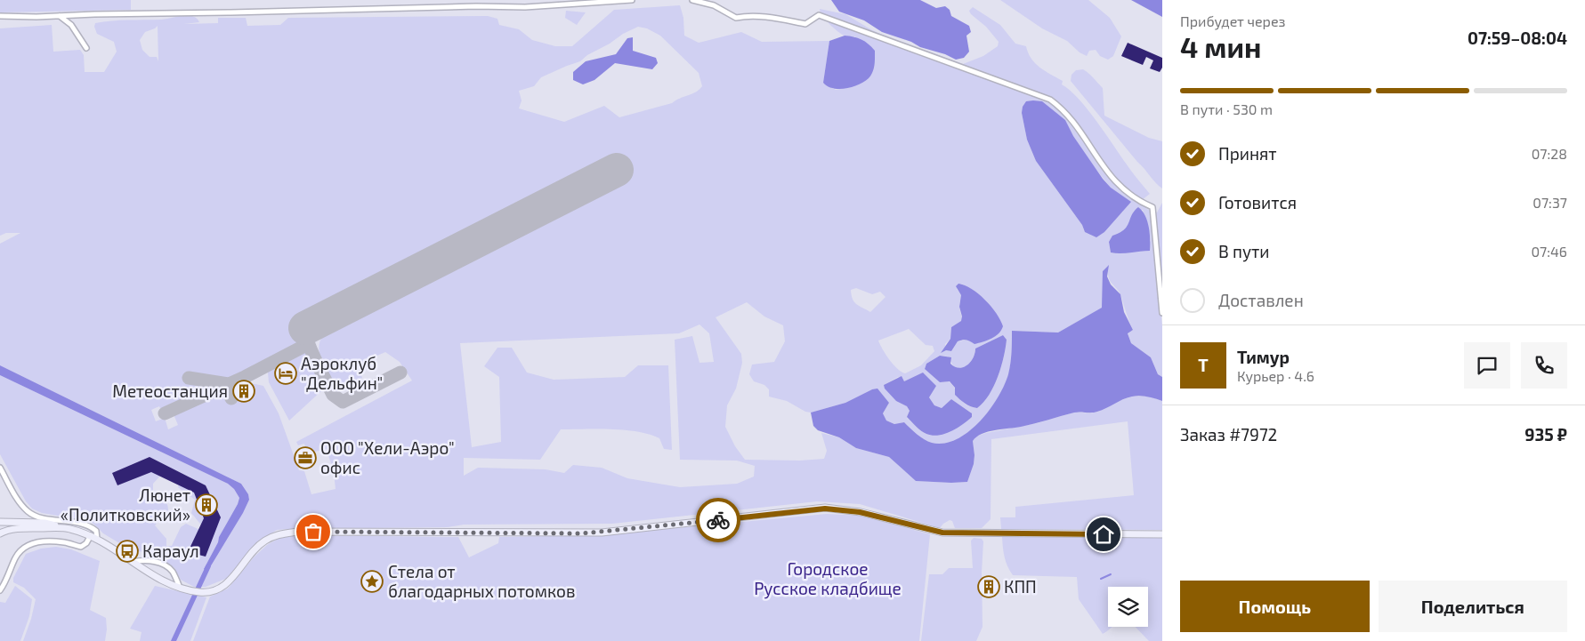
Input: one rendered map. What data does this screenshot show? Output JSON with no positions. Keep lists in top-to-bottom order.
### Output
{
  "parks": ["Городское Русское кладбище"],
  "places": {
    "hotel": ["Аэроклуб \"Дельфин\""],
    "building": ["Метеостанция", "Люнет «Политковский»", "КПП"],
    "office": ["ООО \"Хели-Аэро\" офис"],
    "bus stop": ["Караул"],
    "place": ["Стела от благодарных потомков"]
  },
  "page": {
    "heading": ["4 мин", "Прибудет через", "07:59–08:04"],
    "panel": [
      "Тимур",
      "Курьер · 4.6",
      "Заказ #7972",
      "935 ₽"
    ],
    "bar": "В пути · 530 m",
    "list": [
      ["Принят", "07:28"],
      ["Готовится", "07:37"],
      ["В пути", "07:46"],
      "Доставлен"
    ],
    "round": "Т",
    "buttons": ["Помощь", "Поделиться"]
  }
}
